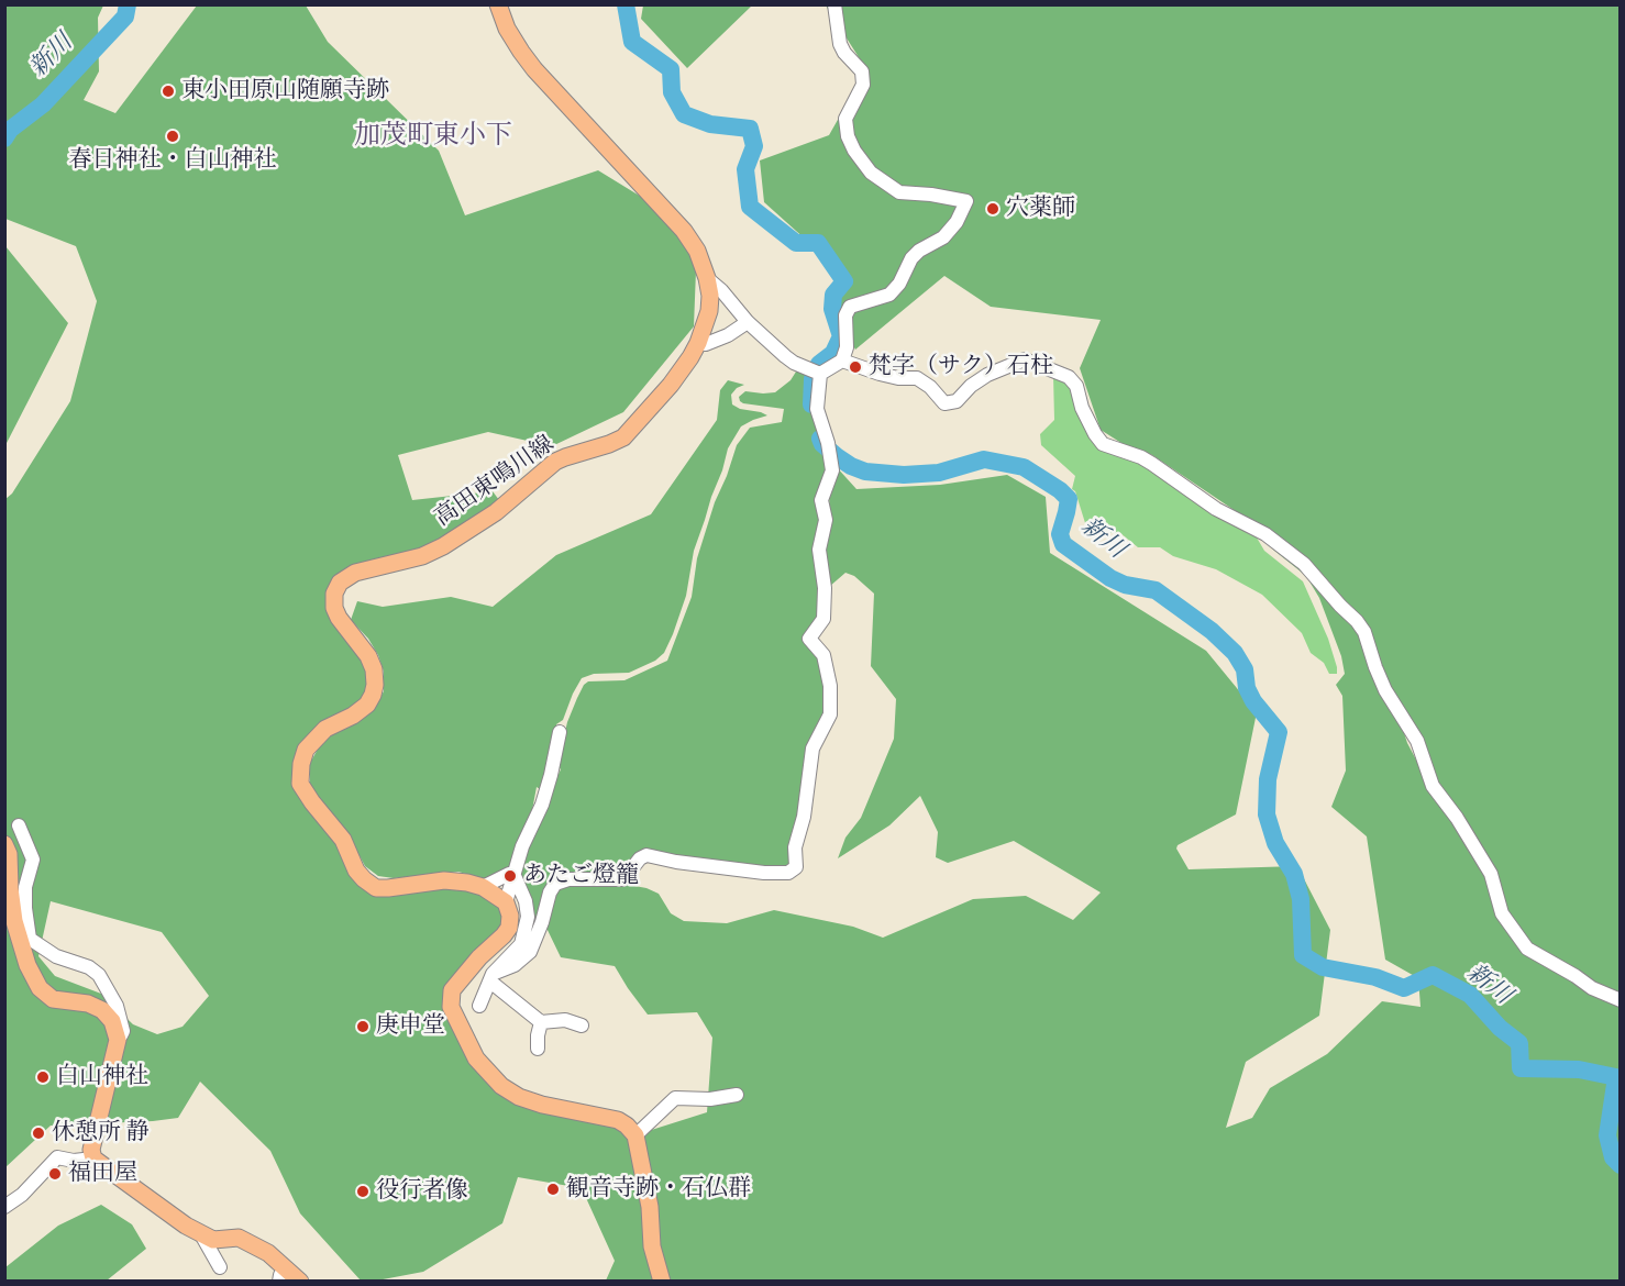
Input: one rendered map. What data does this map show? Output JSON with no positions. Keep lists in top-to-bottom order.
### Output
{
  "streets": {
    "main road": ["高田東鳴川線"]
  },
  "districts": ["加茂町東小下"],
  "water": ["新川"],
  "places": [
    "東小田原山随願寺跡",
    "春日神社・白山神社",
    "穴薬師",
    "梵字（サク）石柱",
    "あたご燈籠",
    "庚申堂",
    "白山神社",
    "休憩所 静",
    "福田屋",
    "観音寺跡・石仏群",
    "役行者像"
  ]
}
